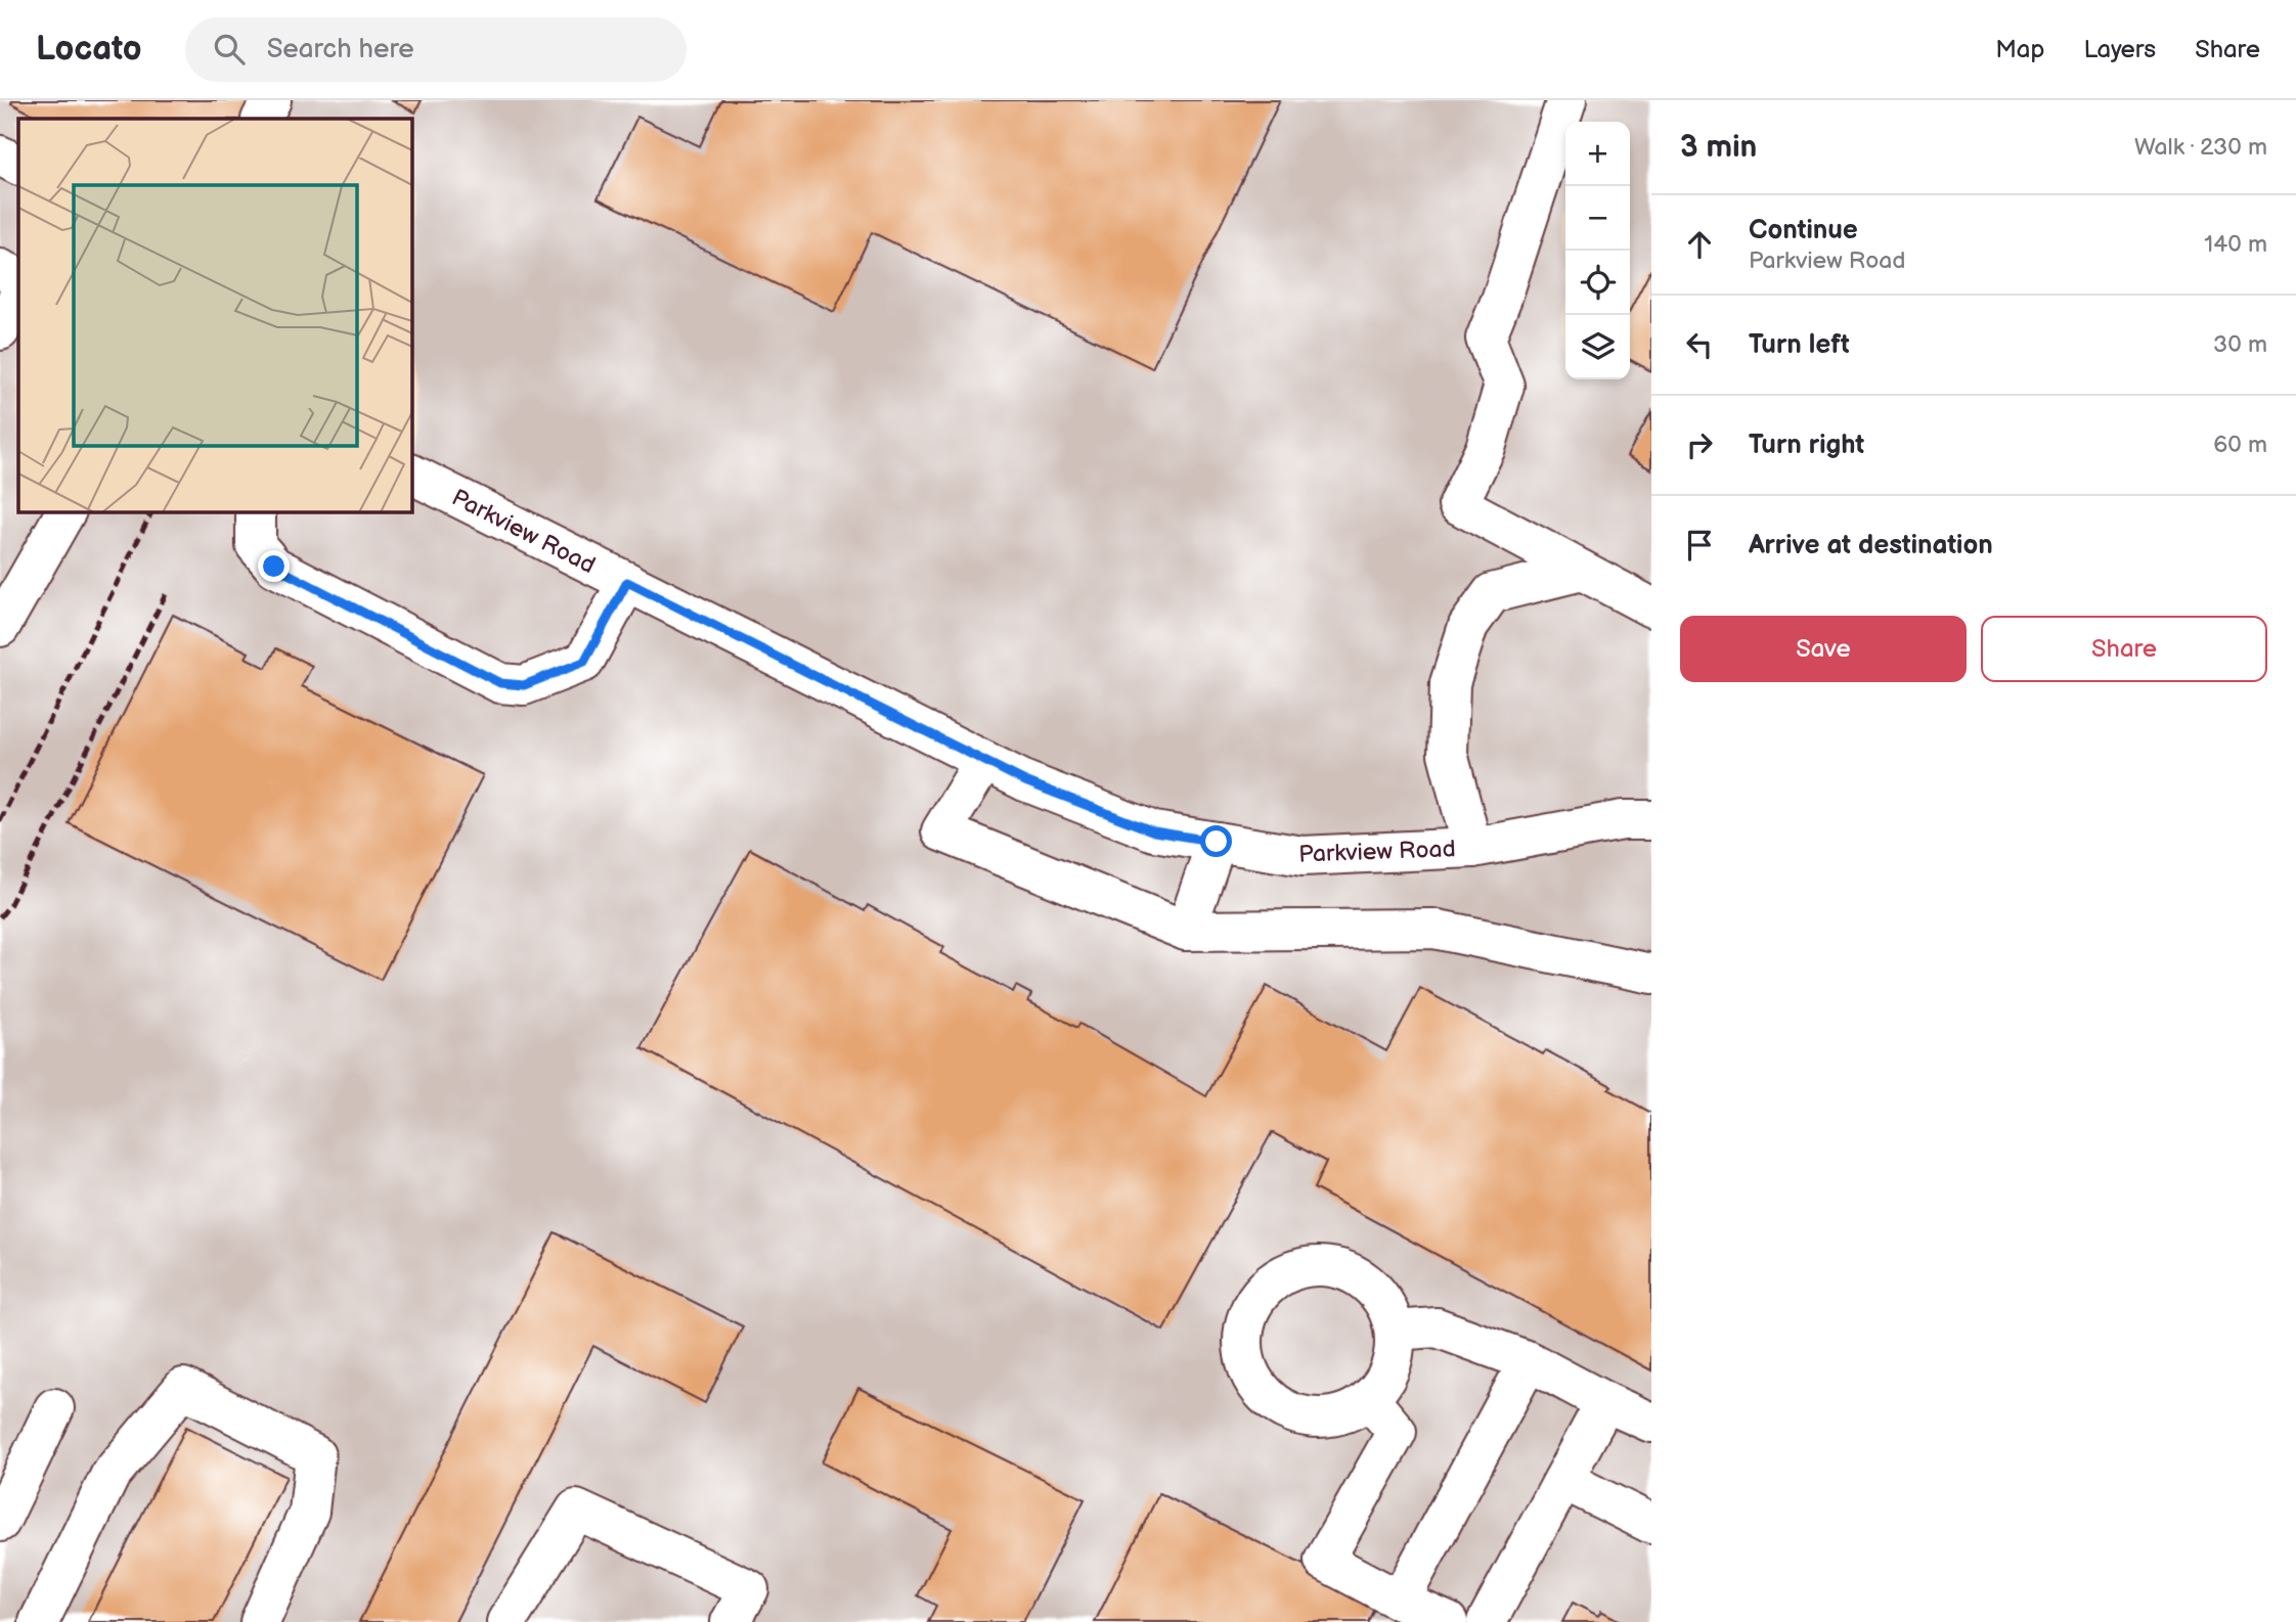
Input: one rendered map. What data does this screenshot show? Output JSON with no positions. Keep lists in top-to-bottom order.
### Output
{
  "streets": {
    "street": ["Parkview Road"]
  },
  "page": {
    "header": "Locato",
    "search": "Search here",
    "nav": ["Map", "Layers", "Share"],
    "heading": ["3 min", "Walk · 230 m"],
    "map_buttons": ["+", "−"],
    "list": [
      ["Continue", "Parkview Road", "140 m"],
      ["Turn left", "30 m"],
      ["Turn right", "60 m"],
      "Arrive at destination"
    ],
    "buttons": ["Save", "Share"]
  }
}
